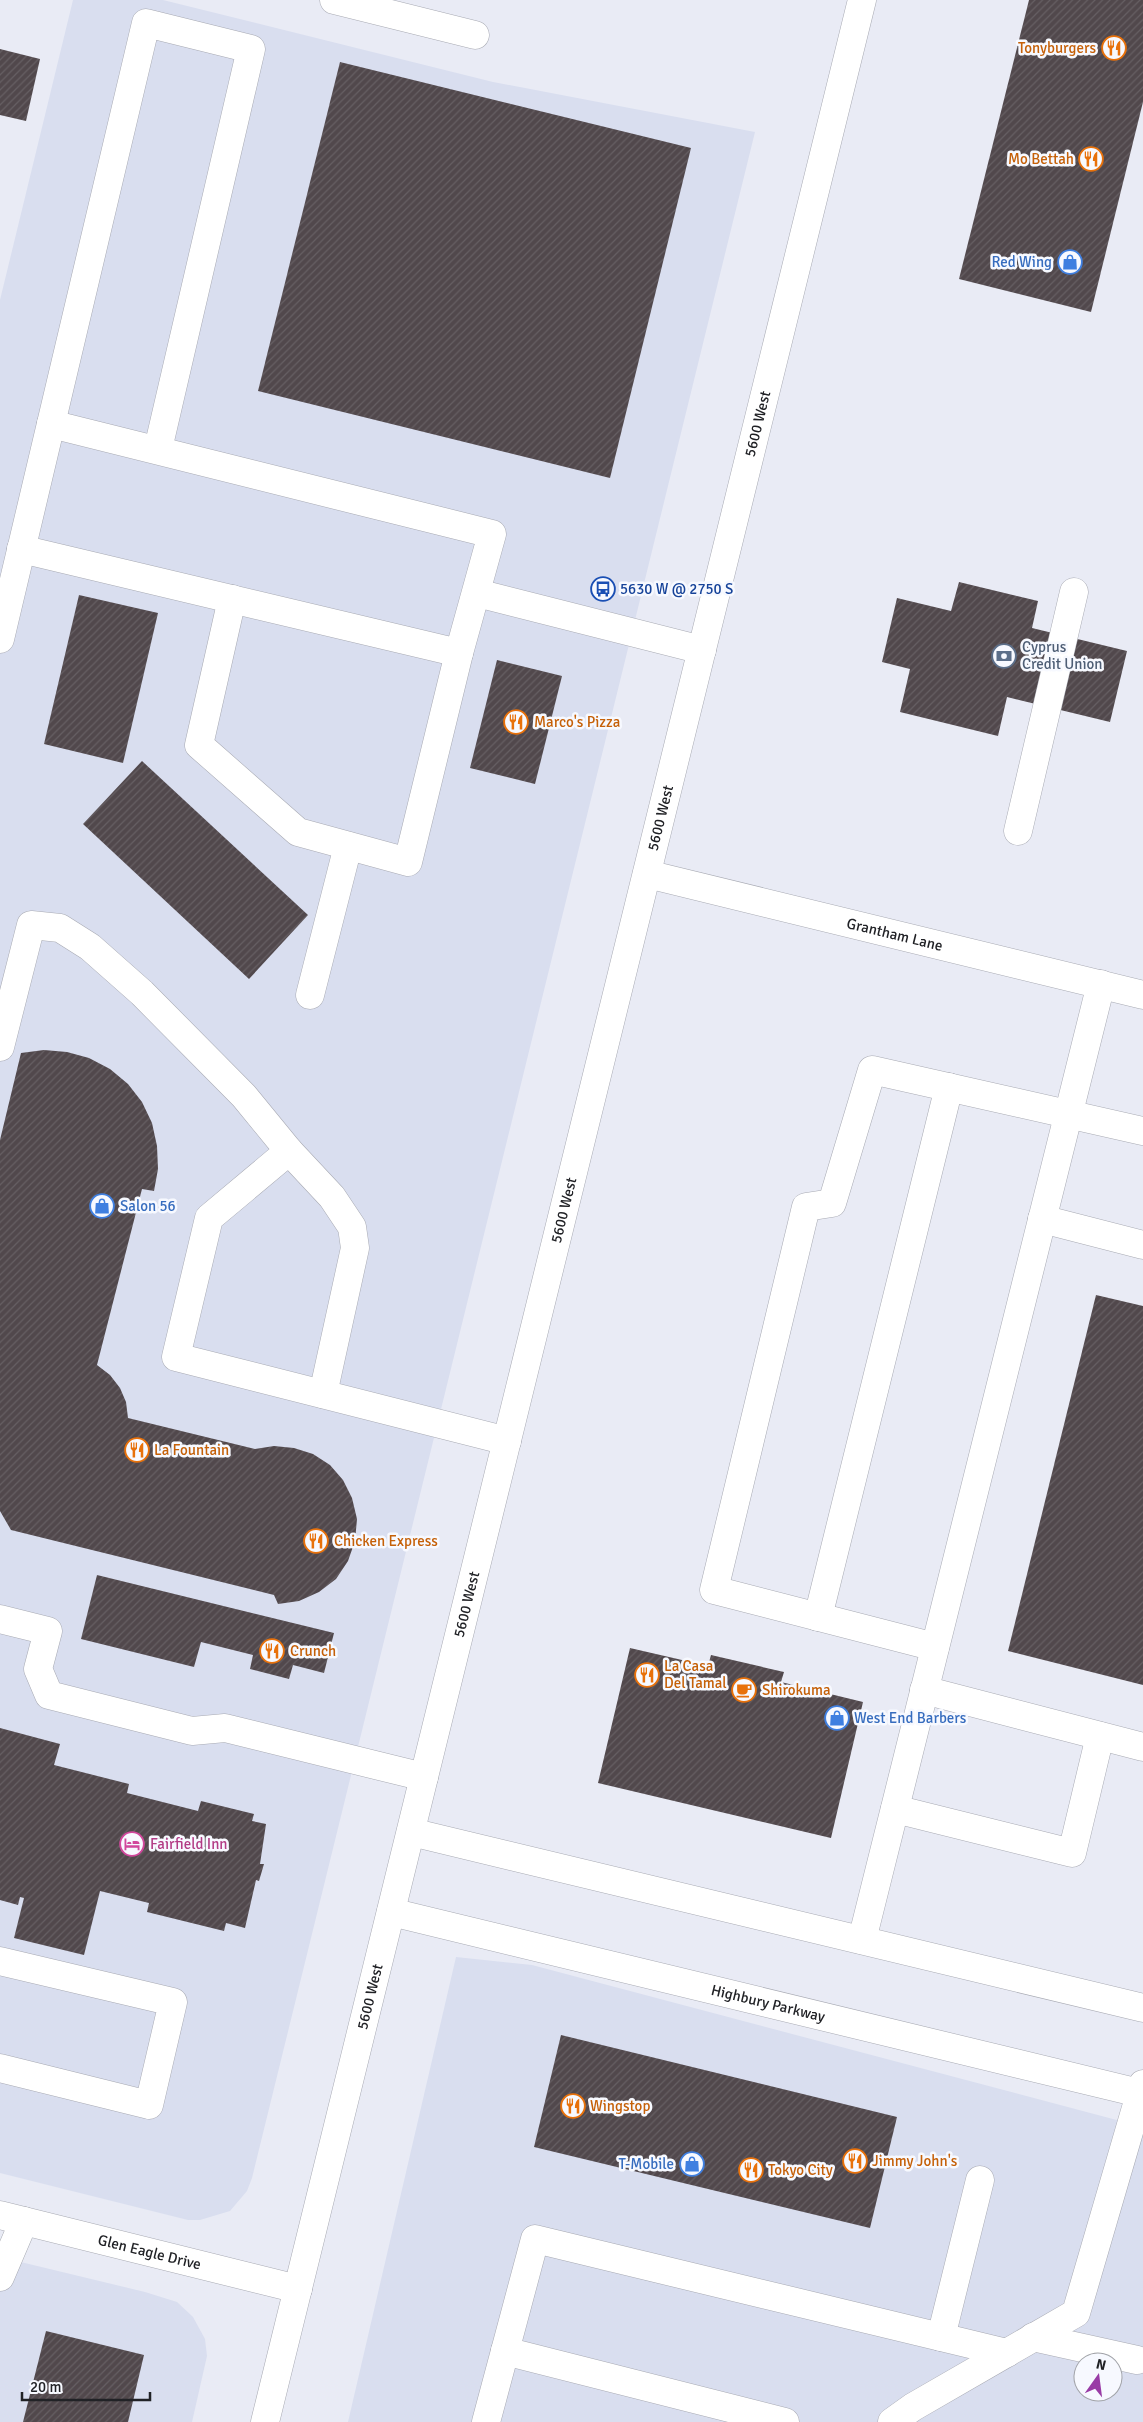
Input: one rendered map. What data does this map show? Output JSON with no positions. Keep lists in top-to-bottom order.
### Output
{
  "streets": {
    "main road": [
      "5600 West",
      "Grantham Lane",
      "Highbury Parkway",
      "Glen Eagle Drive"
    ]
  },
  "crossings": [
    ["5600 West", "Grantham Lane"],
    ["5600 West", "Highbury Parkway"],
    ["5600 West", "Glen Eagle Drive"]
  ],
  "places": {
    "restaurant": [
      "Tonyburgers",
      "Mo Bettah",
      "Marco's Pizza",
      "La Fountain",
      "Chicken Express",
      "Crunch",
      "La Casa Del Tamal",
      "Wingstop",
      "Jimmy John's",
      "Tokyo City"
    ],
    "shop": [
      "Red Wing",
      "Salon 56",
      "West End Barbers",
      "T-Mobile"
    ],
    "bus stop": ["5630 W @ 2750 S"],
    "bank": ["Cyprus Credit Union"],
    "cafe": ["Shirokuma"],
    "hotel": ["Fairfield Inn"]
  },
  "scale_bar": "20 m",
  "north": "top"
}
